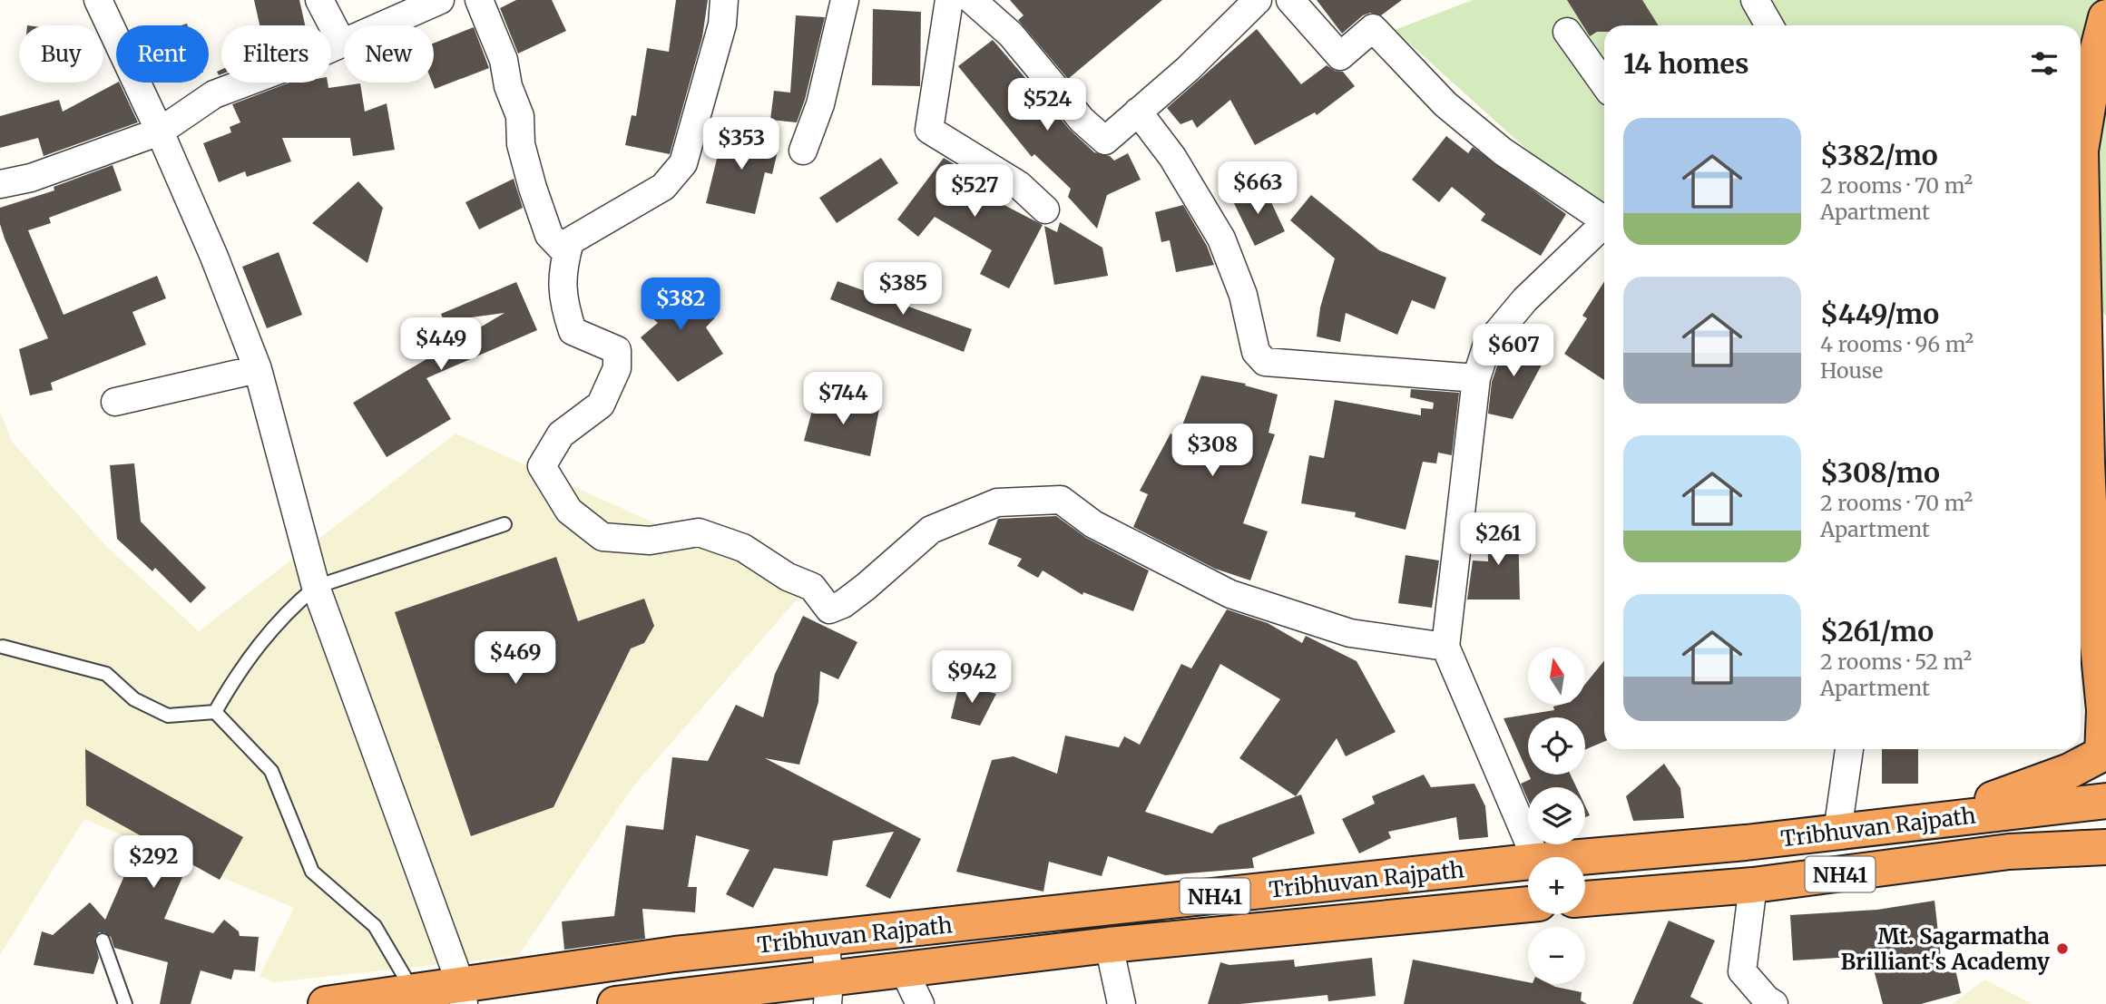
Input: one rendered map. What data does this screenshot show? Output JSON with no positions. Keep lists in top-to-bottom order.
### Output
{
  "streets": {
    "highway": ["Tribhuvan Rajpath", "NH41"]
  },
  "places": ["Mt. Sagarmatha Brilliant's Academy"],
  "north": "top",
  "page": {
    "chip": [
      "Buy",
      "Rent",
      "Filters",
      "New"
    ],
    "heading": "14 homes",
    "price": [
      "$524",
      "$353",
      "$663",
      "$527",
      "$385",
      "$382",
      "$449",
      "$607",
      "$744",
      "$308",
      "$261",
      "$469",
      "$942",
      "$292"
    ],
    "list": [
      {
        "name": "$382/mo",
        "note": "2 rooms · 70 m² · Apartment"
      },
      {
        "name": "$449/mo",
        "note": "4 rooms · 96 m² · House"
      },
      {
        "name": "$308/mo",
        "note": "2 rooms · 70 m² · Apartment"
      },
      {
        "name": "$261/mo",
        "note": "2 rooms · 52 m² · Apartment"
      }
    ],
    "map_buttons": ["+", "−"]
  }
}
